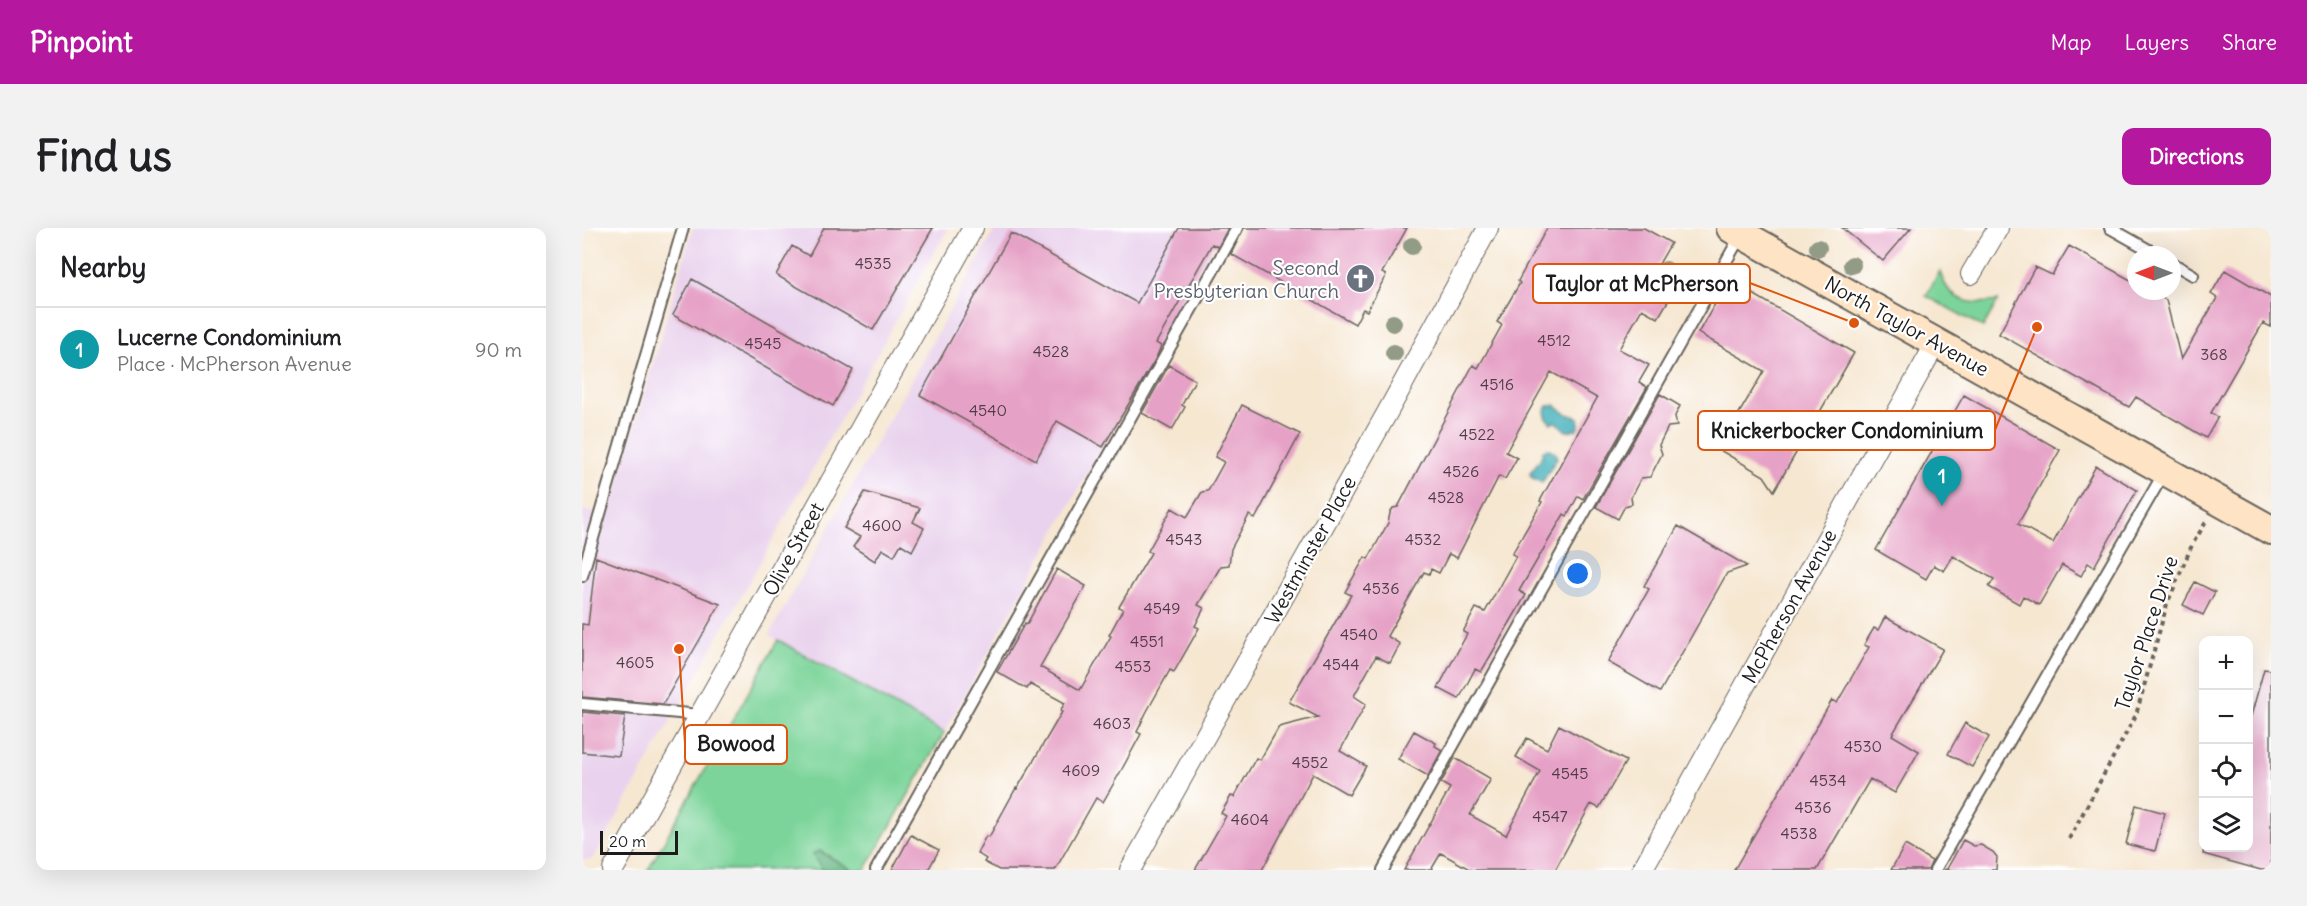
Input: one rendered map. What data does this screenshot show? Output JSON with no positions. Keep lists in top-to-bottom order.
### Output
{
  "streets": {
    "street": [
      "North Taylor Avenue",
      "Olive Street",
      "Westminster Place",
      "McPherson Avenue"
    ],
    "path": ["Taylor Place Drive"]
  },
  "crossings": [
    ["North Taylor Avenue", "McPherson Avenue"],
    ["North Taylor Avenue", "Taylor Place Drive"]
  ],
  "places": {
    "church": ["Second Presbyterian Church"],
    "other": ["Taylor at McPherson", "Knickerbocker Condominium", "Bowood"]
  },
  "house_numbers": [
    "4535",
    "4512",
    "4545",
    "4528",
    "368",
    "4516",
    "4540",
    "4522",
    "4526",
    "4528",
    "4600",
    "4543",
    "4532",
    "4536",
    "4549",
    "4540",
    "4551",
    "4605",
    "4544",
    "4553",
    "4603",
    "4530",
    "4552",
    "4609",
    "4545",
    "4534",
    "4536",
    "4547",
    "4604",
    "4538"
  ],
  "scale_bar": "20 m",
  "north": "left",
  "page": {
    "header": "Pinpoint",
    "nav": ["Map", "Layers", "Share"],
    "buttons": "Directions",
    "title": "Find us",
    "heading": "Nearby",
    "list": [
      {
        "mark": "1",
        "name": "Lucerne Condominium",
        "note": "Place · McPherson Avenue",
        "value": "90 m"
      }
    ],
    "pins": "1",
    "map_buttons": ["+", "−"],
    "scale": "20 m"
  }
}
